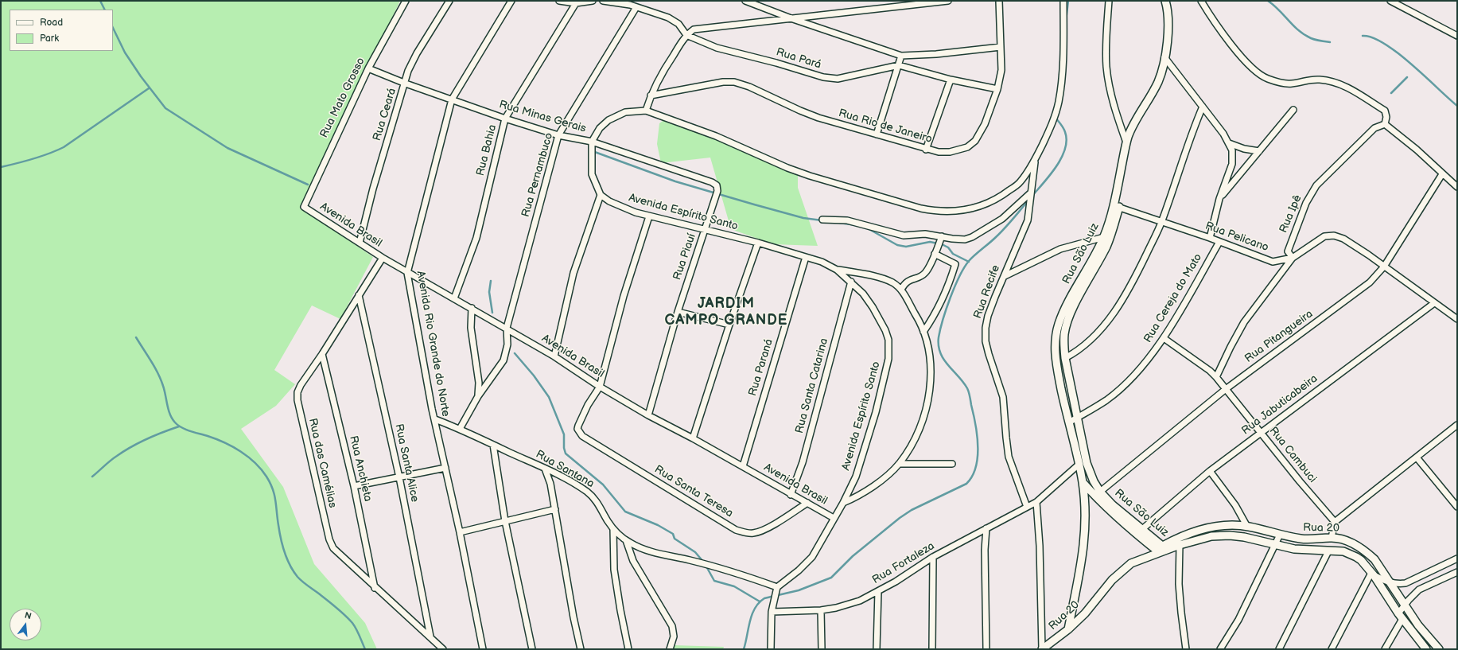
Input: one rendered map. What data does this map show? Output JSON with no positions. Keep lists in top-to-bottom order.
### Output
{
  "streets": {
    "street": [
      "Rua Pará",
      "Rua Mato Grosso",
      "Rua Ceará",
      "Rua Minas Gerais",
      "Rua Rio de Janeiro",
      "Rua Bahia",
      "Rua Pernambuco",
      "Avenida Espírito Santo",
      "Rua Ipê",
      "Avenida Brasil",
      "Rua Pelicano",
      "Rua São Luiz",
      "Rua Piauí",
      "Rua Recife",
      "Rua Cereja do Mato",
      "Rua Pitangueira",
      "Avenida Rio Grande do Norte",
      "Rua Paraná",
      "Rua Santa Catarina",
      "Rua Jabuticabeira",
      "Rua Cambuci",
      "Rua das Camélias",
      "Rua Santa Alice",
      "Rua Anchieta",
      "Rua Santana",
      "Rua Santa Teresa",
      "Rua 20",
      "Rua Fortaleza"
    ]
  },
  "crossings": [
    ["Rua Pará", "Rua Rio de Janeiro"],
    ["Rua Pará", "Rua Pernambuco"],
    ["Rua Mato Grosso", "Rua Minas Gerais"],
    ["Rua Mato Grosso", "Avenida Brasil"],
    ["Rua Ceará", "Rua Minas Gerais"],
    ["Rua Ceará", "Avenida Brasil"],
    ["Rua Minas Gerais", "Rua Bahia"],
    ["Rua Minas Gerais", "Rua Pernambuco"],
    ["Rua Minas Gerais", "Rua Piauí"],
    ["Rua Minas Gerais", "Avenida Rio Grande do Norte"],
    ["Rua Bahia", "Avenida Brasil"],
    ["Rua Pernambuco", "Avenida Brasil"],
    ["Rua Pernambuco", "Rua Santana"],
    ["Avenida Espírito Santo", "Avenida Brasil"],
    ["Avenida Espírito Santo", "Rua Piauí"],
    ["Avenida Espírito Santo", "Rua Paraná"],
    ["Avenida Espírito Santo", "Rua Santa Catarina"],
    ["Avenida Espírito Santo", "Rua Santana"],
    ["Rua Ipê", "Rua Pelicano"],
    ["Avenida Brasil", "Rua Piauí"],
    ["Avenida Brasil", "Avenida Rio Grande do Norte"],
    ["Avenida Brasil", "Rua Paraná"],
    ["Avenida Brasil", "Rua Santa Catarina"],
    ["Avenida Brasil", "Rua das Camélias"],
    ["Avenida Brasil", "Rua Santa Teresa"],
    ["Rua Pelicano", "Rua São Luiz"],
    ["Rua Pelicano", "Rua Cereja do Mato"],
    ["Rua Pelicano", "Rua Pitangueira"],
    ["Rua Pelicano", "Rua Jabuticabeira"],
    ["Rua São Luiz", "Rua Cereja do Mato"],
    ["Rua São Luiz", "Rua Pitangueira"],
    ["Rua São Luiz", "Rua Jabuticabeira"],
    ["Rua São Luiz", "Rua 20"],
    ["Rua Recife", "Rua Fortaleza"],
    ["Rua Cereja do Mato", "Rua Cambuci"],
    ["Rua Pitangueira", "Rua Cambuci"],
    ["Avenida Rio Grande do Norte", "Rua Santana"],
    ["Rua Jabuticabeira", "Rua Cambuci"],
    ["Rua das Camélias", "Rua Santa Alice"],
    ["Rua das Camélias", "Rua Anchieta"]
  ],
  "districts": ["JARDIM CAMPO GRANDE"],
  "legend": ["Road", "Park"],
  "north": "top"
}
